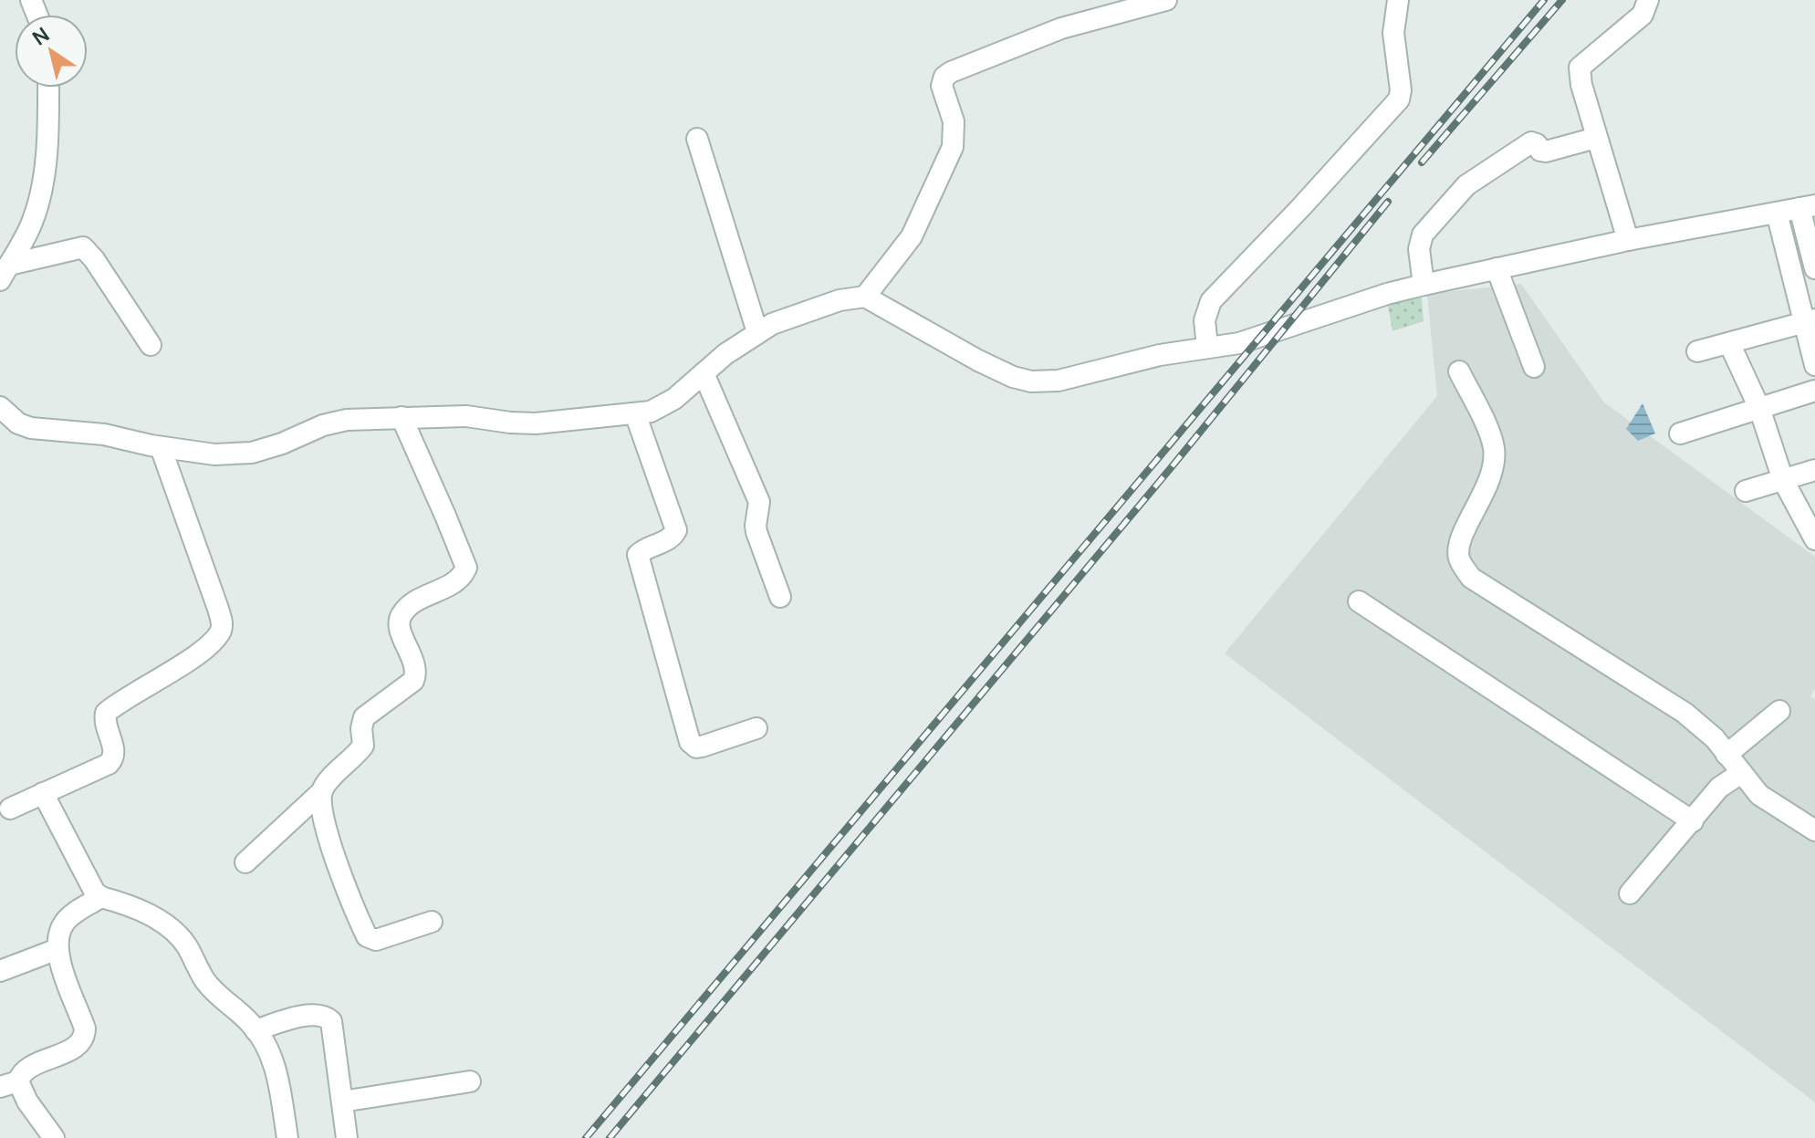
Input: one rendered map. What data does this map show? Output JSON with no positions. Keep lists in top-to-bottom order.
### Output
{
  "north": "top left"
}
